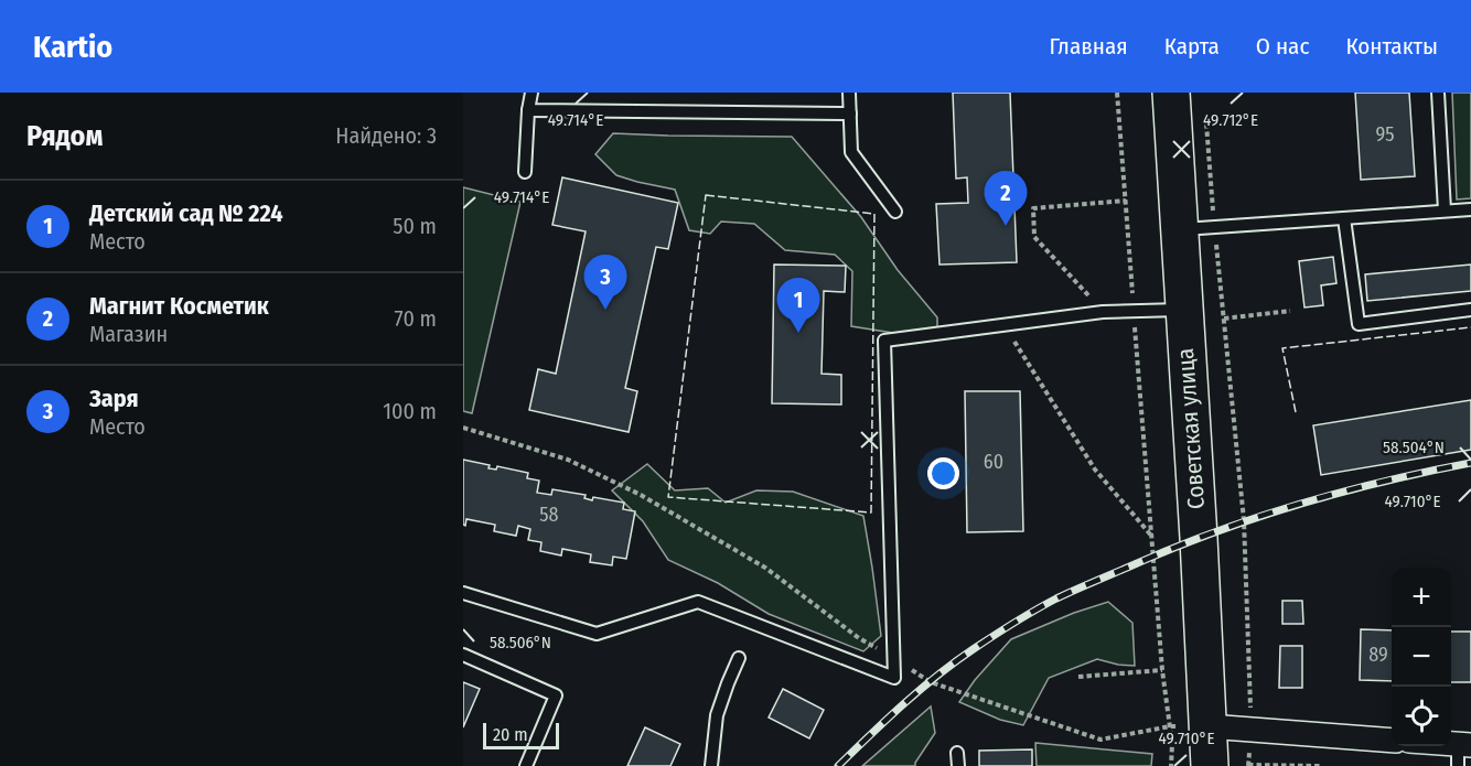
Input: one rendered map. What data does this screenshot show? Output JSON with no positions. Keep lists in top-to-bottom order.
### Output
{
  "streets": {
    "main road": ["Советская улица"]
  },
  "house_numbers": [
    "95",
    "60",
    "58",
    "89"
  ],
  "scale_bar": "20 m",
  "page": {
    "header": "Kartio",
    "nav": [
      "Главная",
      "Карта",
      "О нас",
      "Контакты"
    ],
    "heading": ["Рядом", "Найдено: 3"],
    "pins": ["2", "3", "1"],
    "list": [
      {
        "mark": "1",
        "name": "Детский сад № 224",
        "note": "Место",
        "value": "50 m"
      },
      {
        "mark": "2",
        "name": "Магнит Косметик",
        "note": "Магазин",
        "value": "70 m"
      },
      {
        "mark": "3",
        "name": "Заря",
        "note": "Место",
        "value": "100 m"
      }
    ],
    "map_buttons": ["+", "−"],
    "scale": "20 m"
  },
  "coordinates": [
    "49.714°E",
    "49.712°E",
    "58.504°N",
    "49.710°E",
    "58.506°N"
  ]
}
